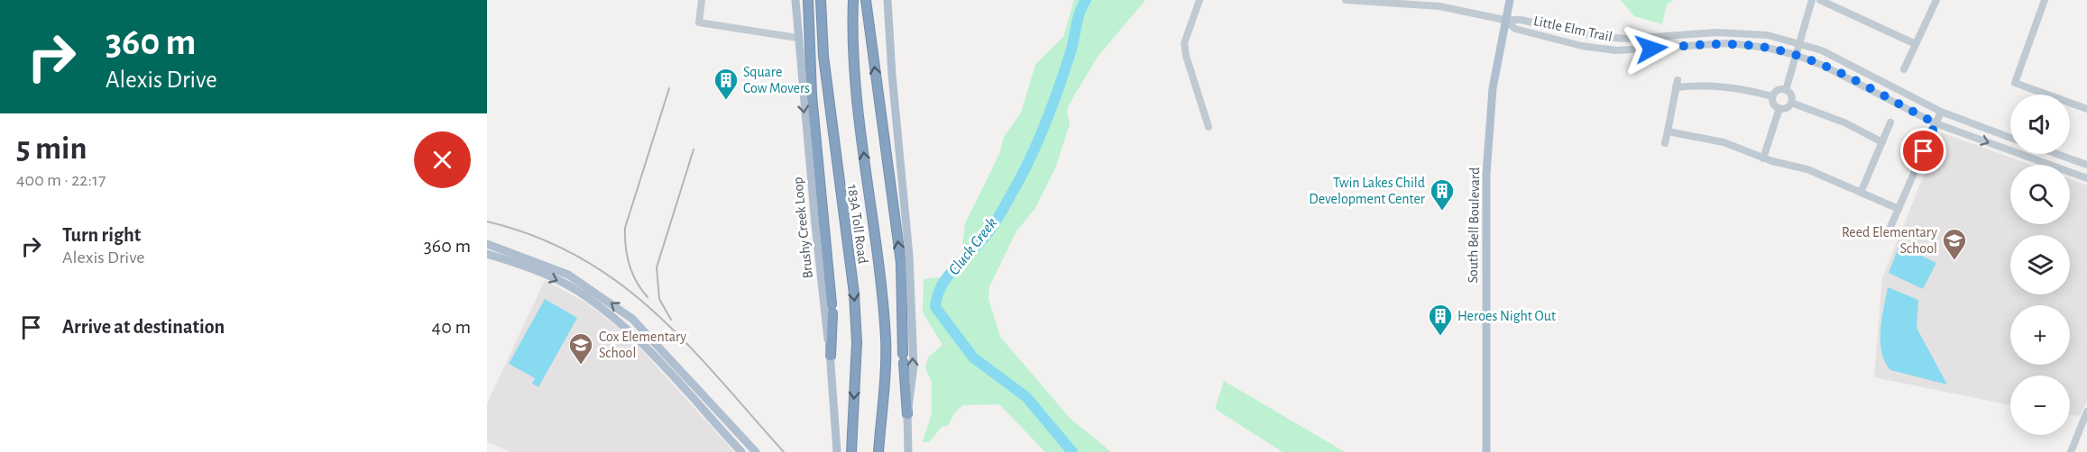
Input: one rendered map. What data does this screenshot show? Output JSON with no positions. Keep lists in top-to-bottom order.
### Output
{
  "streets": {
    "highway": ["183A Toll Road"],
    "main road": ["South Bell Boulevard", "Brushy Creek Loop"],
    "street": ["Little Elm Trail"]
  },
  "crossings": [
    ["Little Elm Trail", "South Bell Boulevard"]
  ],
  "one_way": ["Brushy Creek Loop"],
  "water": ["Cluck Creek"],
  "places": {
    "building": ["Square Cow Movers", "Twin Lakes Child Development Center", "Heroes Night Out"],
    "school or university": ["Reed Elementary School", "Cox Elementary School"]
  },
  "page": {
    "turn": ["360 m", "Alexis Drive"],
    "map_buttons": ["+", "−"],
    "heading": ["5 min", "400 m · 22:17"],
    "list": [
      {
        "name": "Turn right",
        "note": "Alexis Drive",
        "value": "360 m"
      },
      {
        "name": "Arrive at destination",
        "value": "40 m"
      }
    ]
  }
}
